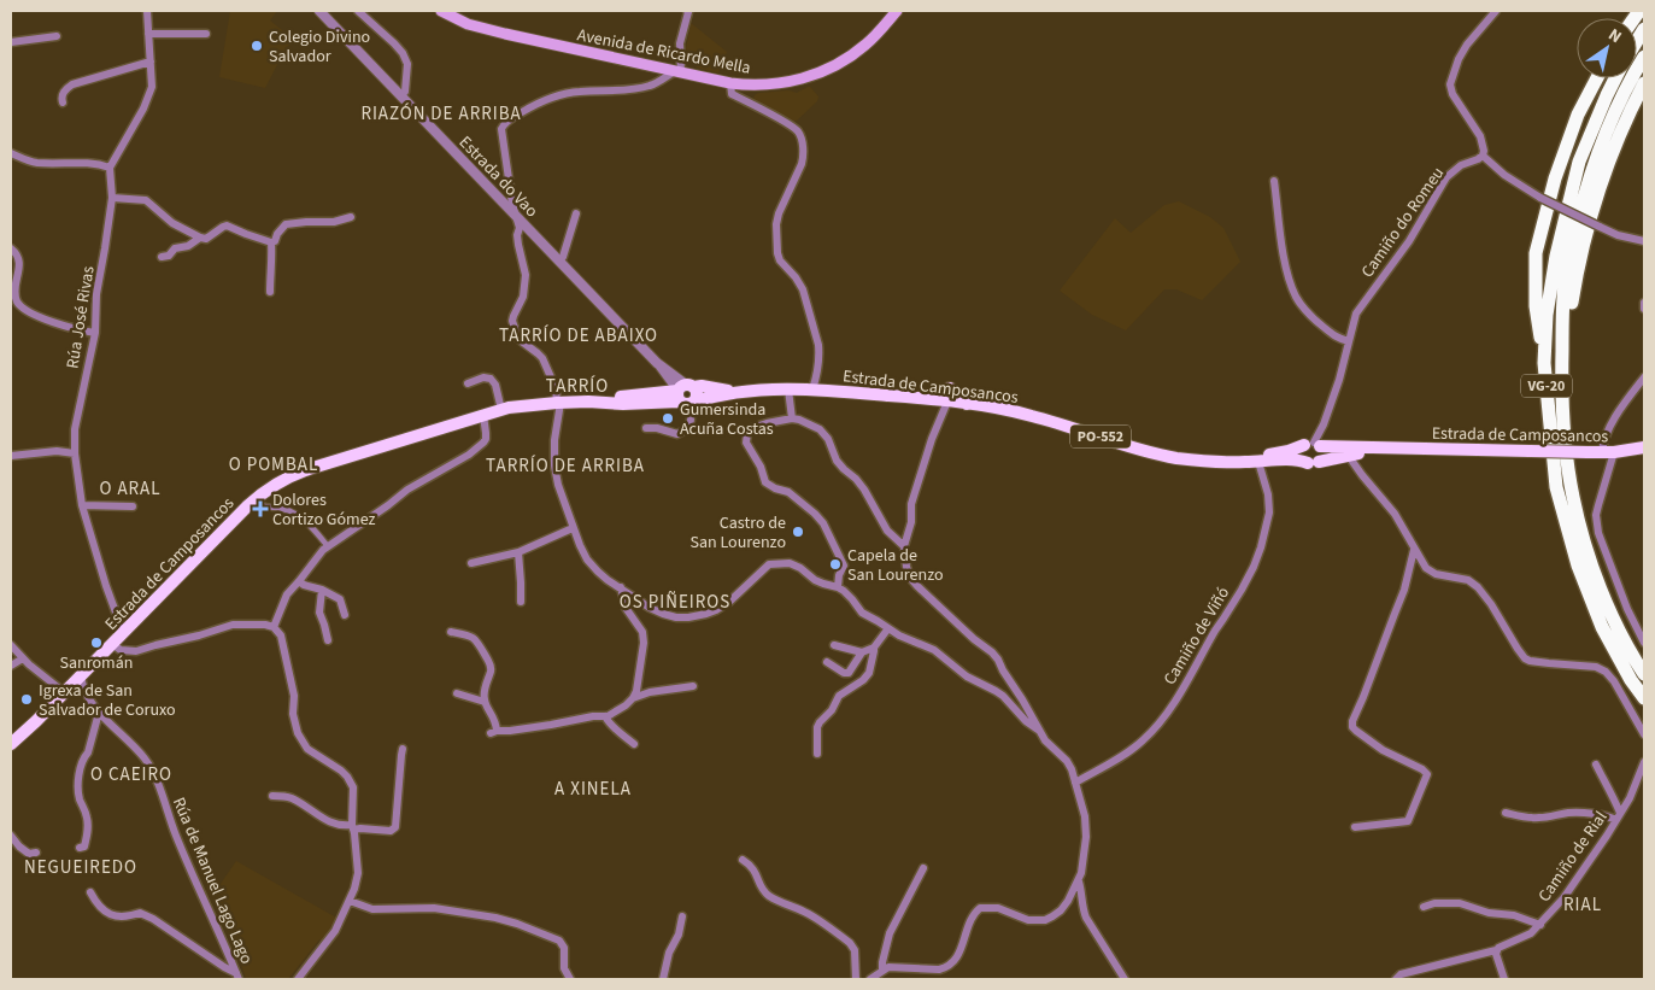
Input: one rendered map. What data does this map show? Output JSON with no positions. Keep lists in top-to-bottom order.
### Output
{
  "streets": {
    "highway": ["VG-20"],
    "main road": ["Avenida de Ricardo Mella", "Estrada de Camposancos", "PO-552"],
    "street": [
      "Estrada do Vao",
      "Camiño do Romeu",
      "Rúa José Rivas",
      "Camiño de Viñó",
      "Camiño de Rial",
      "Rúa de Manuel Lago Lago"
    ]
  },
  "crossings": [
    ["Estrada do Vao", "Estrada de Camposancos"],
    ["Camiño do Romeu", "Estrada de Camposancos"],
    ["Rúa José Rivas", "Estrada de Camposancos"],
    ["Estrada de Camposancos", "Camiño de Viñó"],
    ["Estrada de Camposancos", "Rúa de Manuel Lago Lago"]
  ],
  "districts": [
    "RIAZÓN DE ARRIBA",
    "TARRÍO DE ABAIXO",
    "TARRÍO",
    "O POMBAL",
    "TARRÍO DE ARRIBA",
    "O ARAL",
    "OS PIÑEIROS",
    "O CAEIRO",
    "A XINELA",
    "NEGUEIREDO",
    "RIAL"
  ],
  "places": {
    "other": [
      "Colegio Divino Salvador",
      "Gumersinda Acuña Costas",
      "Castro de San Lourenzo",
      "Capela de San Lourenzo",
      "Sanromán",
      "Igrexa de San Salvador de Coruxo"
    ],
    "health": ["Dolores Cortizo Gómez"]
  },
  "north": "top right"
}
